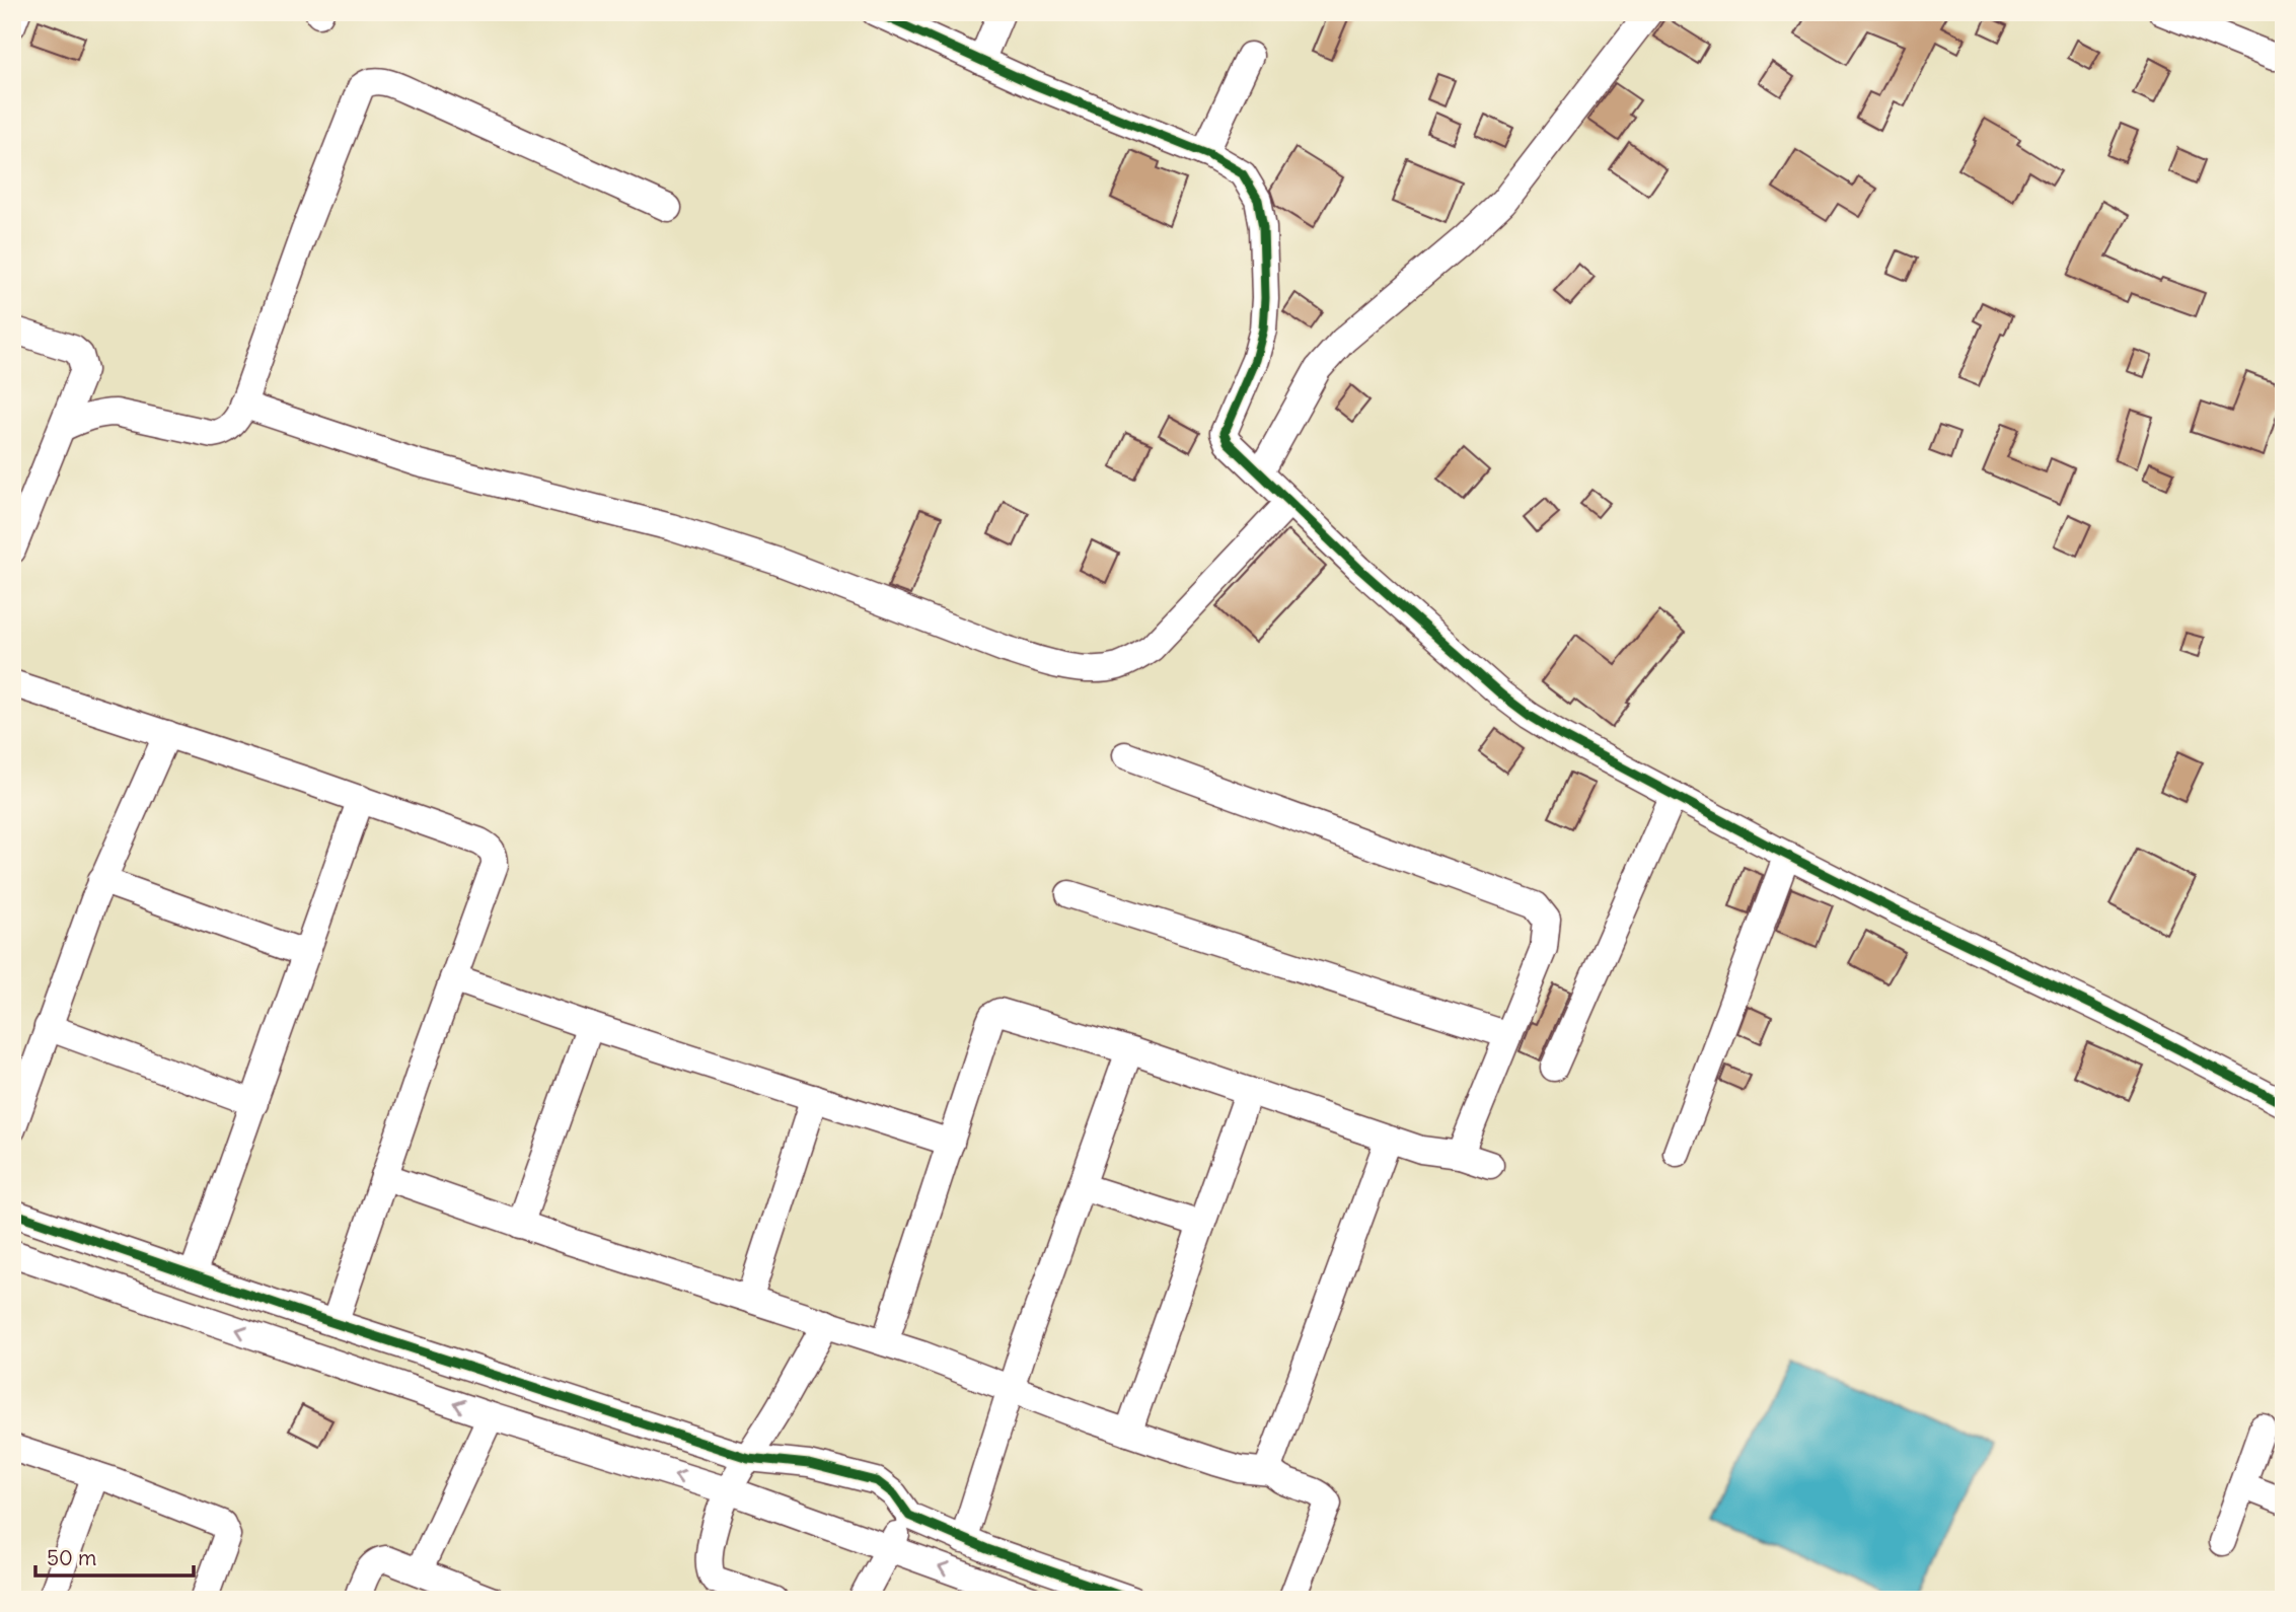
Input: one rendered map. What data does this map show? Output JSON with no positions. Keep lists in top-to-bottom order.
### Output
{
  "scale_bar": "50 m"
}
